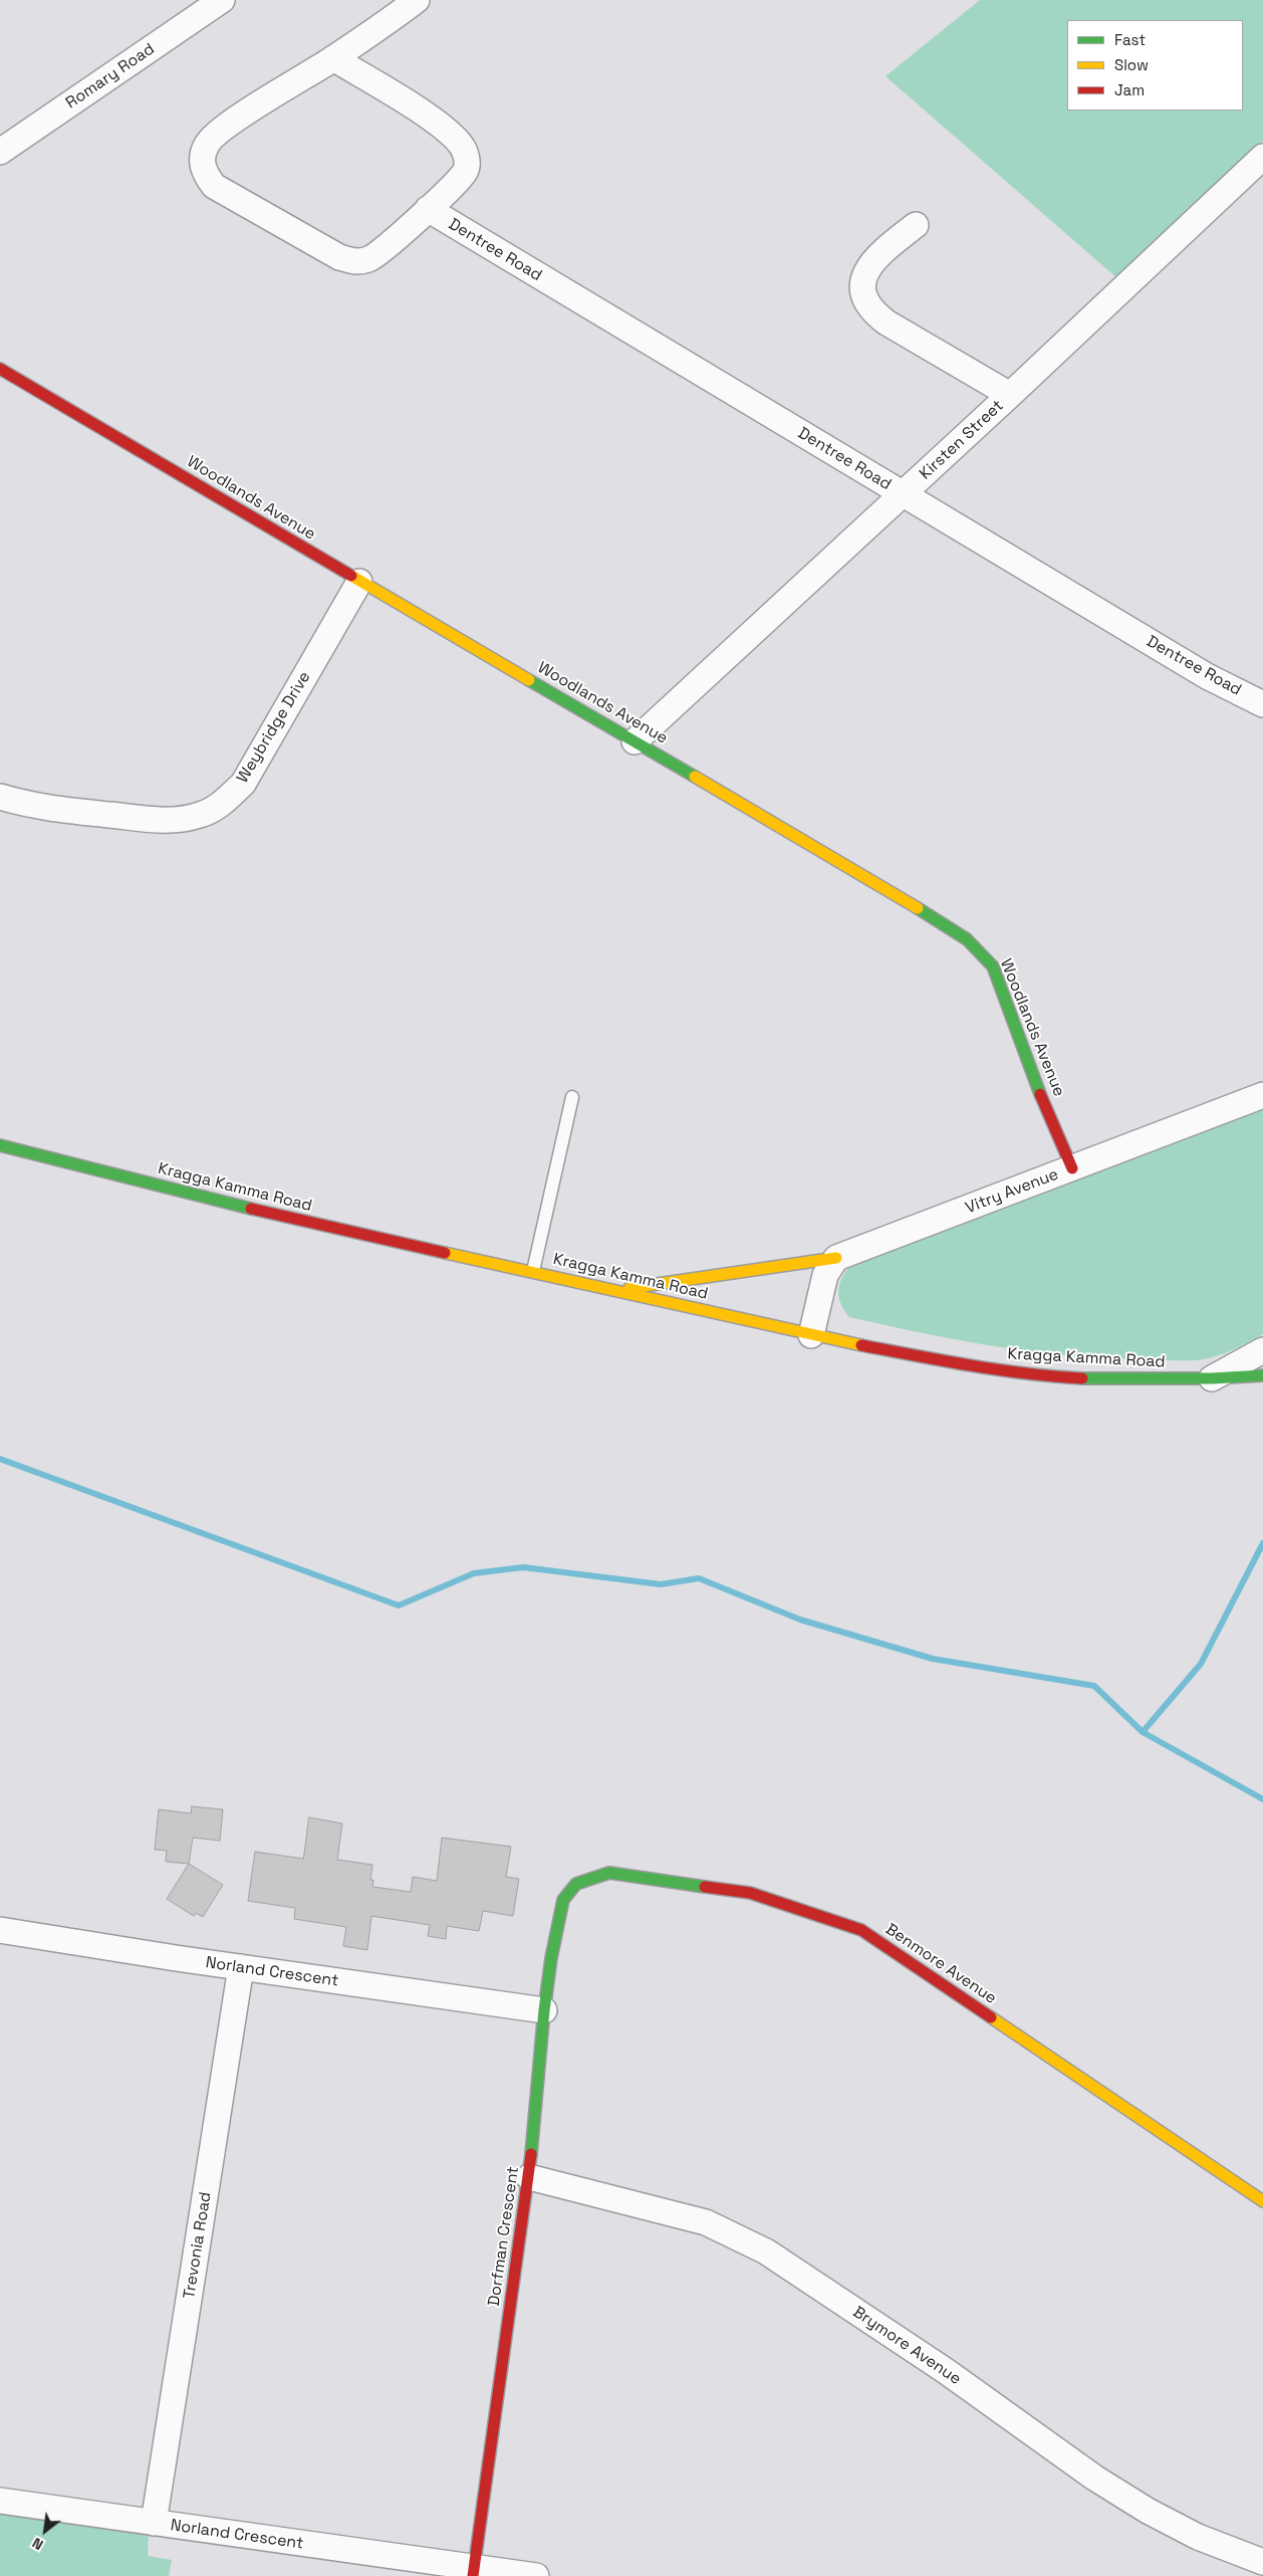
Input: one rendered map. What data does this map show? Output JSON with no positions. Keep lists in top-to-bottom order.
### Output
{
  "streets": {
    "street": [
      "Romary Road",
      "Dentree Road",
      "Kirsten Street",
      "Woodlands Avenue",
      "Weybridge Drive",
      "Kragga Kamma Road",
      "Vitry Avenue",
      "Benmore Avenue",
      "Norland Crescent",
      "Dorfman Crescent",
      "Trevonia Road",
      "Brymore Avenue"
    ]
  },
  "crossings": [
    ["Dentree Road", "Kirsten Street"],
    ["Kirsten Street", "Woodlands Avenue"],
    ["Woodlands Avenue", "Weybridge Drive"],
    ["Woodlands Avenue", "Vitry Avenue"],
    ["Benmore Avenue", "Dorfman Crescent"],
    ["Norland Crescent", "Dorfman Crescent"],
    ["Norland Crescent", "Trevonia Road"],
    ["Dorfman Crescent", "Brymore Avenue"]
  ],
  "legend": ["Fast", "Slow", "Jam"],
  "north": "bottom left"
}
